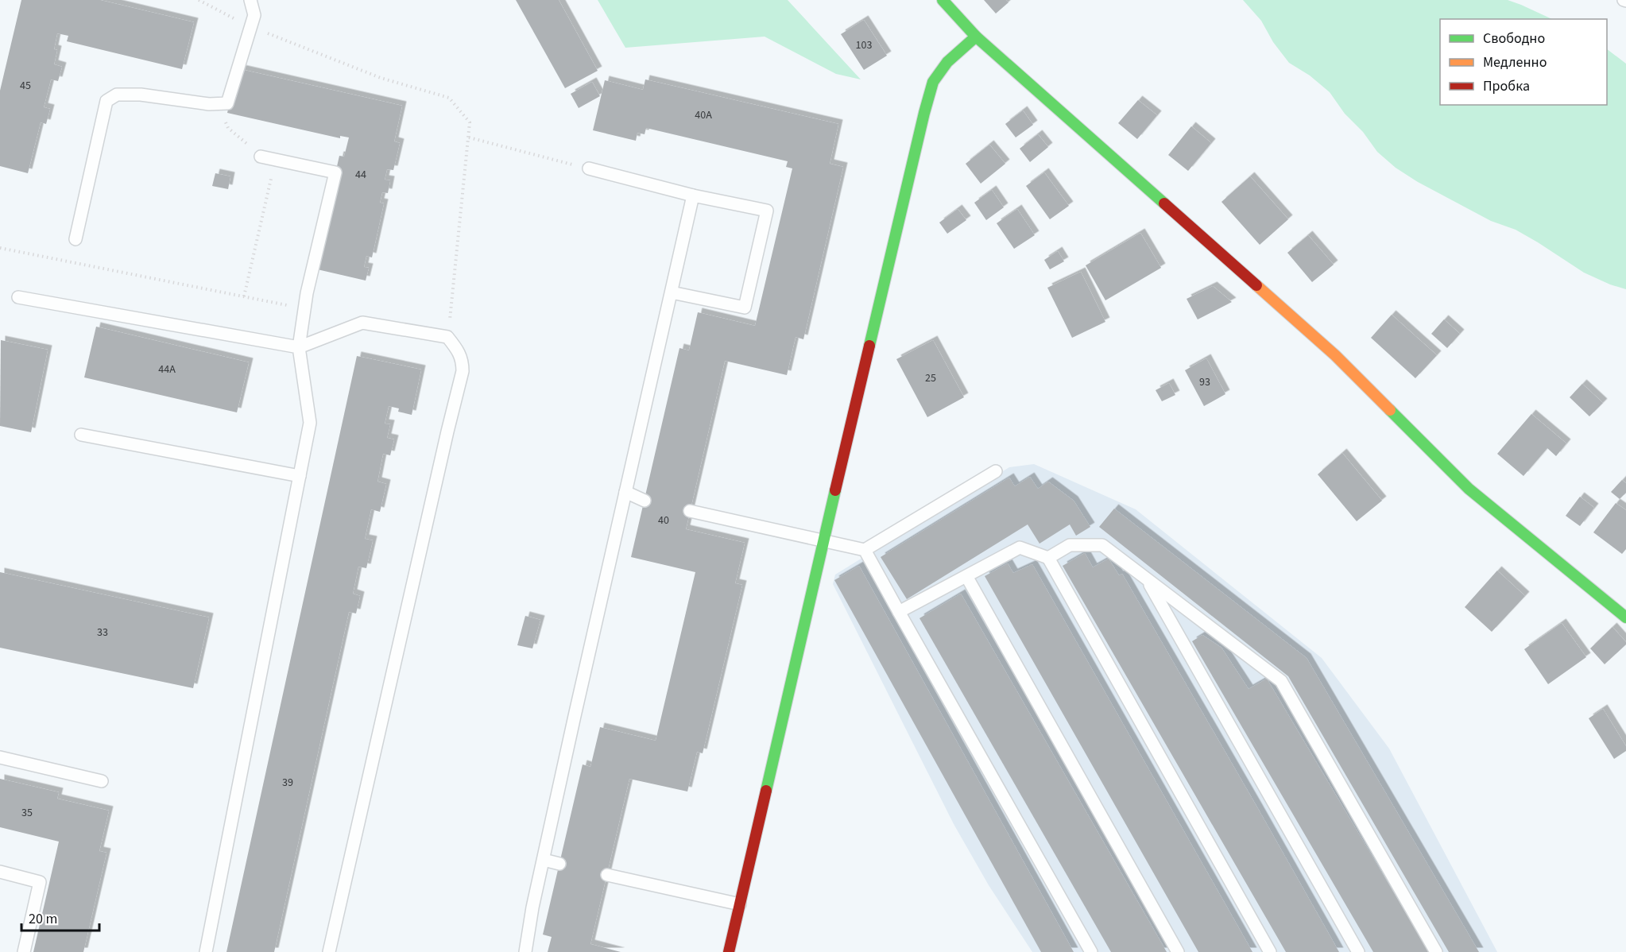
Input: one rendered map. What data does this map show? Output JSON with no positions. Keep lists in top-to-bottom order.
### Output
{
  "house_numbers": [
    "103",
    "45",
    "40А",
    "44",
    "44А",
    "25",
    "93",
    "40",
    "33",
    "39",
    "35"
  ],
  "legend": ["Свободно", "Медленно", "Пробка"],
  "scale_bar": "20 m"
}
